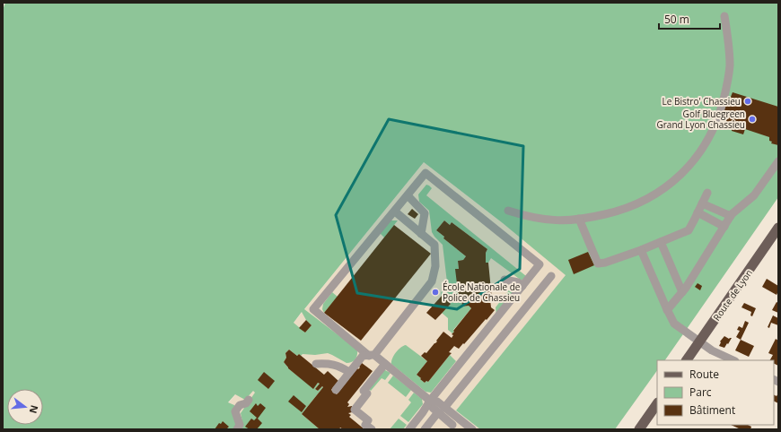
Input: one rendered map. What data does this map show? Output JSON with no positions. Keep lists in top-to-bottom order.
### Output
{
  "streets": {
    "main road": ["Route de Lyon"]
  },
  "places": ["Le Bistro' Chassieu", "Golf Bluegreen Grand Lyon Chassieu", "École Nationale de Police de Chassieu"],
  "legend": ["Route", "Parc", "Bâtiment"],
  "scale_bar": "50 m",
  "north": "right"
}
